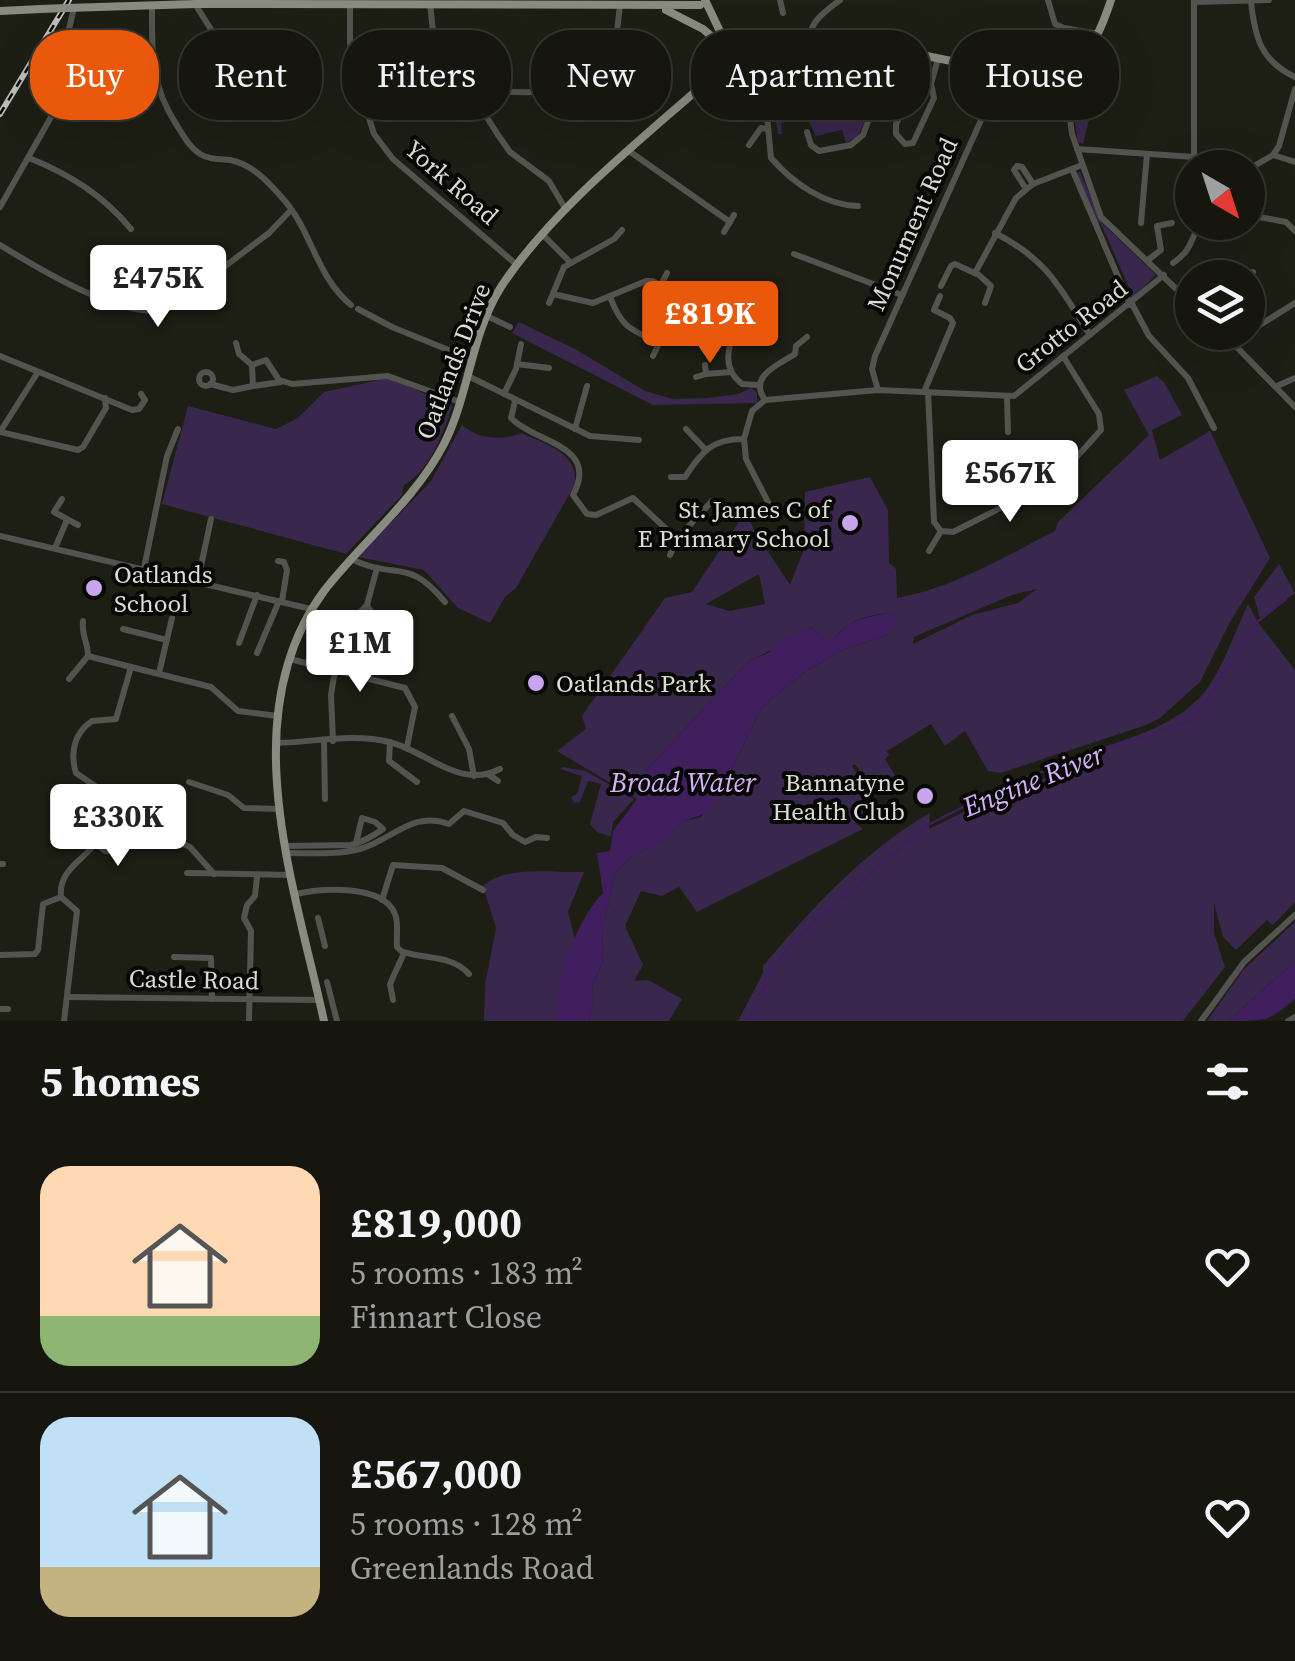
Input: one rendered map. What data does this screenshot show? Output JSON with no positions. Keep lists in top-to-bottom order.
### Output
{
  "streets": {
    "main road": ["Oatlands Drive"],
    "street": [
      "York Road",
      "Monument Road",
      "Grotto Road",
      "Castle Road"
    ]
  },
  "crossings": [
    ["York Road", "Oatlands Drive"],
    ["Monument Road", "Grotto Road"],
    ["Oatlands Drive", "Castle Road"]
  ],
  "water": ["Engine River", "Broad Water"],
  "places": [
    "St. James C of E Primary School",
    "Oatlands School",
    "Oatlands Park",
    "Bannatyne Health Club"
  ],
  "north": "bottom right",
  "page": {
    "chip": [
      "Buy",
      "Rent",
      "Filters",
      "New",
      "Apartment",
      "House"
    ],
    "price": [
      "£475K",
      "£819K",
      "£567K",
      "£1M",
      "£330K"
    ],
    "heading": "5 homes",
    "list": [
      {
        "name": "£819,000",
        "note": "5 rooms · 183 m² · Finnart Close"
      },
      {
        "name": "£567,000",
        "note": "5 rooms · 128 m² · Greenlands Road"
      }
    ]
  }
}
